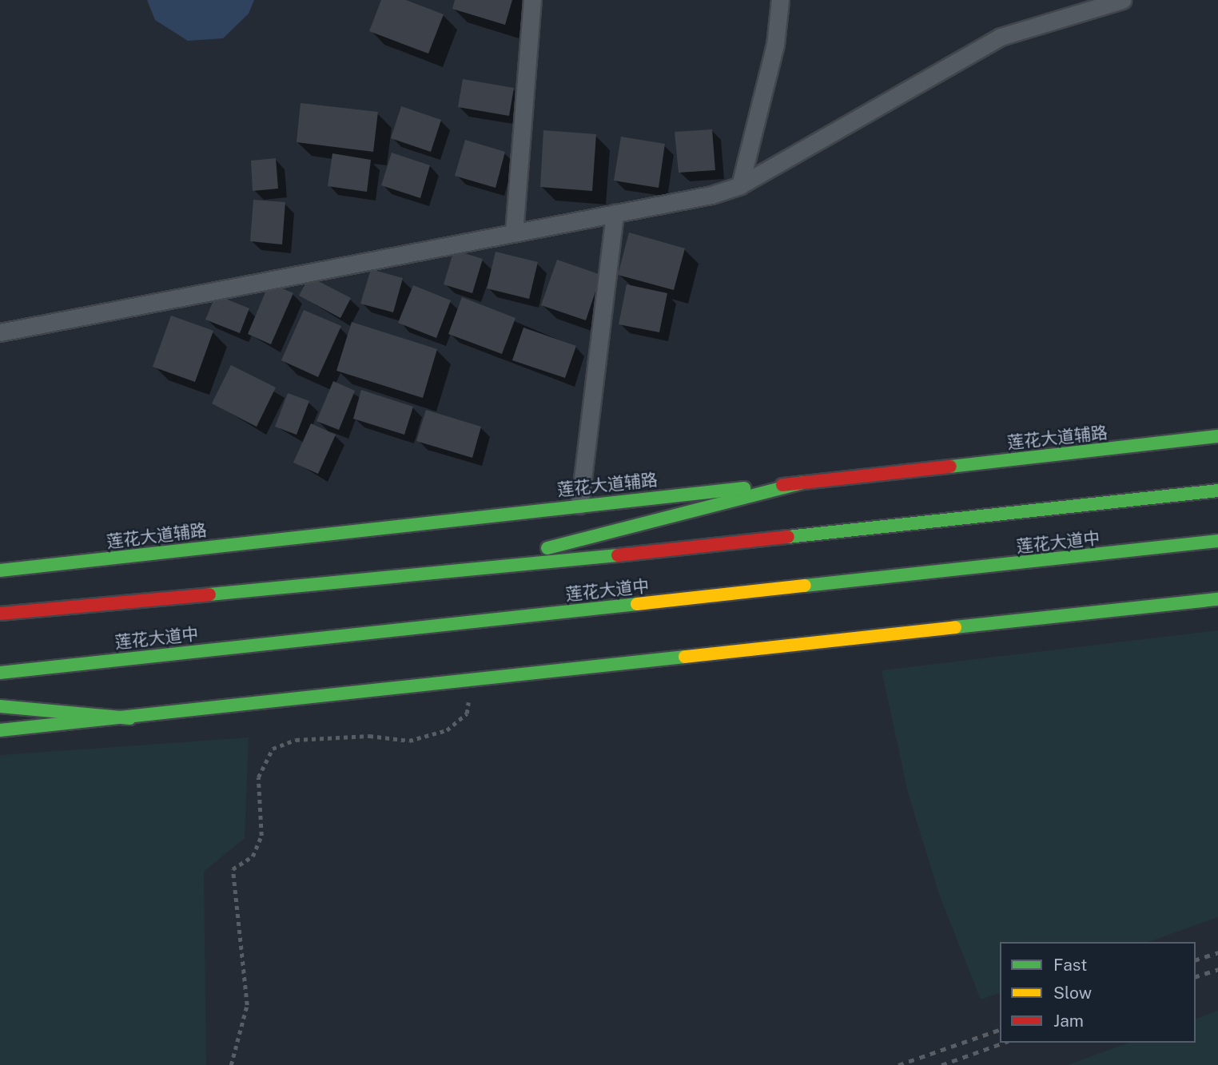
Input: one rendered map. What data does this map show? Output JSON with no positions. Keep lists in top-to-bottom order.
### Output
{
  "streets": {
    "main road": ["莲花大道辅路", "莲花大道中"]
  },
  "legend": ["Fast", "Slow", "Jam"]
}
